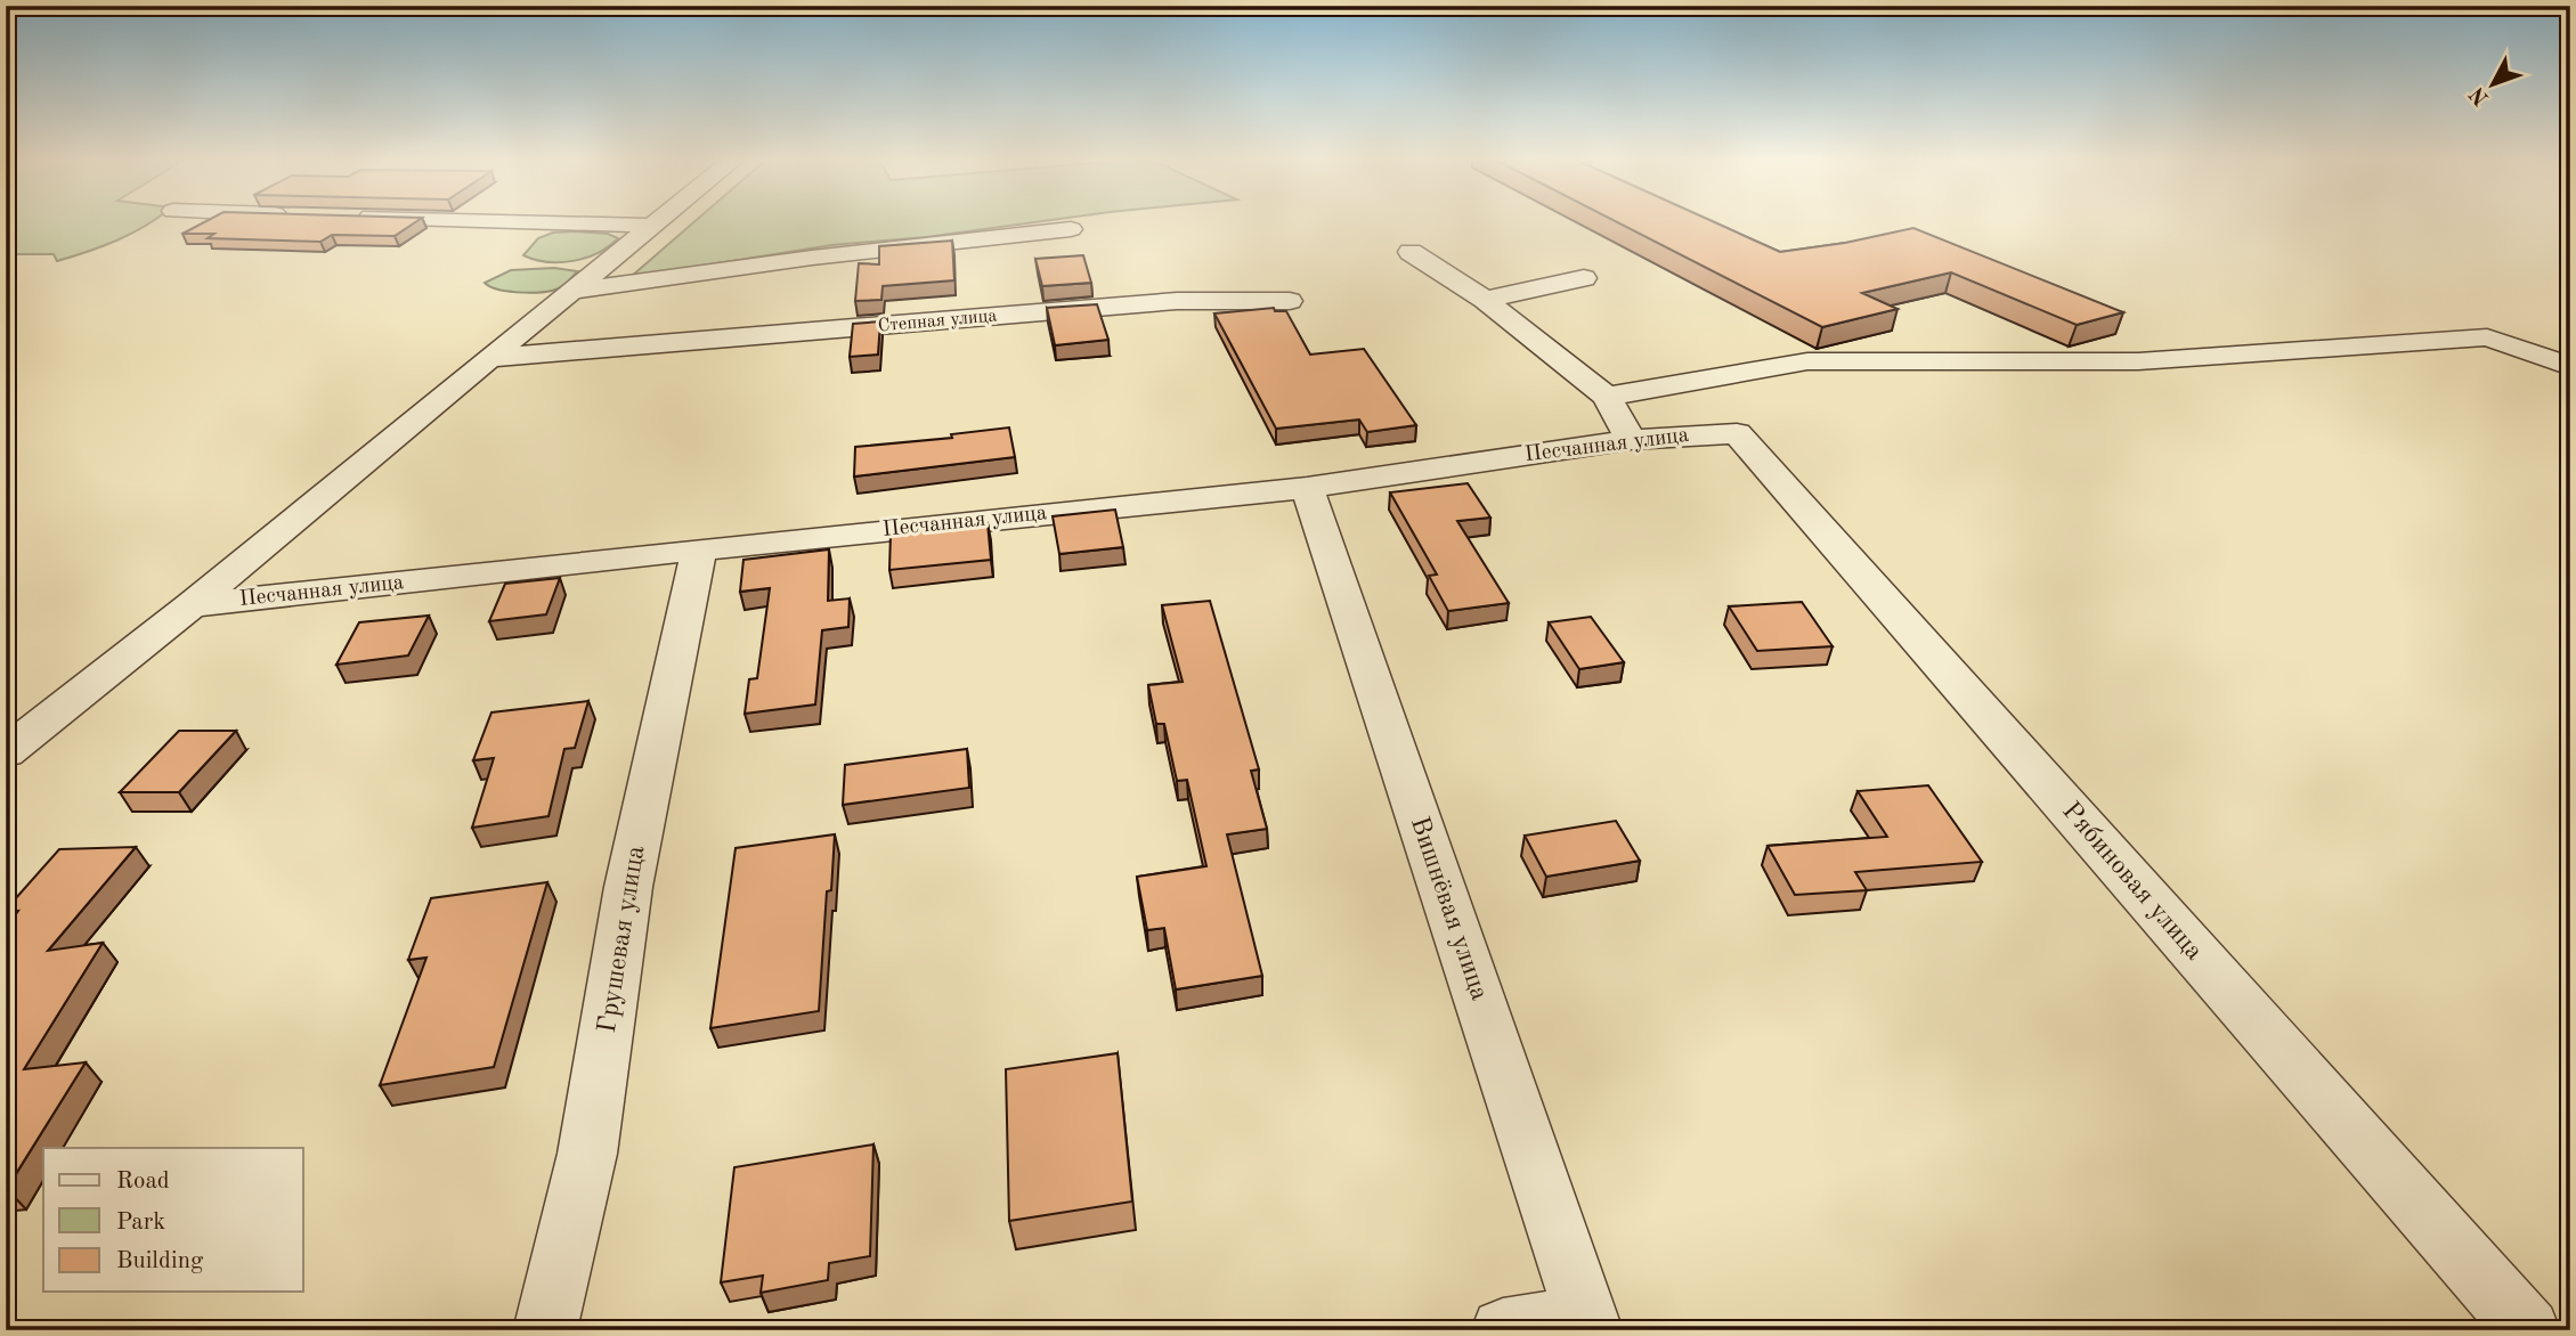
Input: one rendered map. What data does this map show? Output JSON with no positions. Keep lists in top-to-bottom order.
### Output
{
  "streets": {
    "street": [
      "Степная улица",
      "Песчанная улица",
      "Рябиновая улица",
      "Вишнёвая улица",
      "Грушевая улица"
    ]
  },
  "crossings": [
    ["Песчанная улица", "Рябиновая улица"],
    ["Песчанная улица", "Вишнёвая улица"],
    ["Песчанная улица", "Грушевая улица"]
  ],
  "legend": ["Road", "Park", "Building"],
  "north": "bottom left"
}
